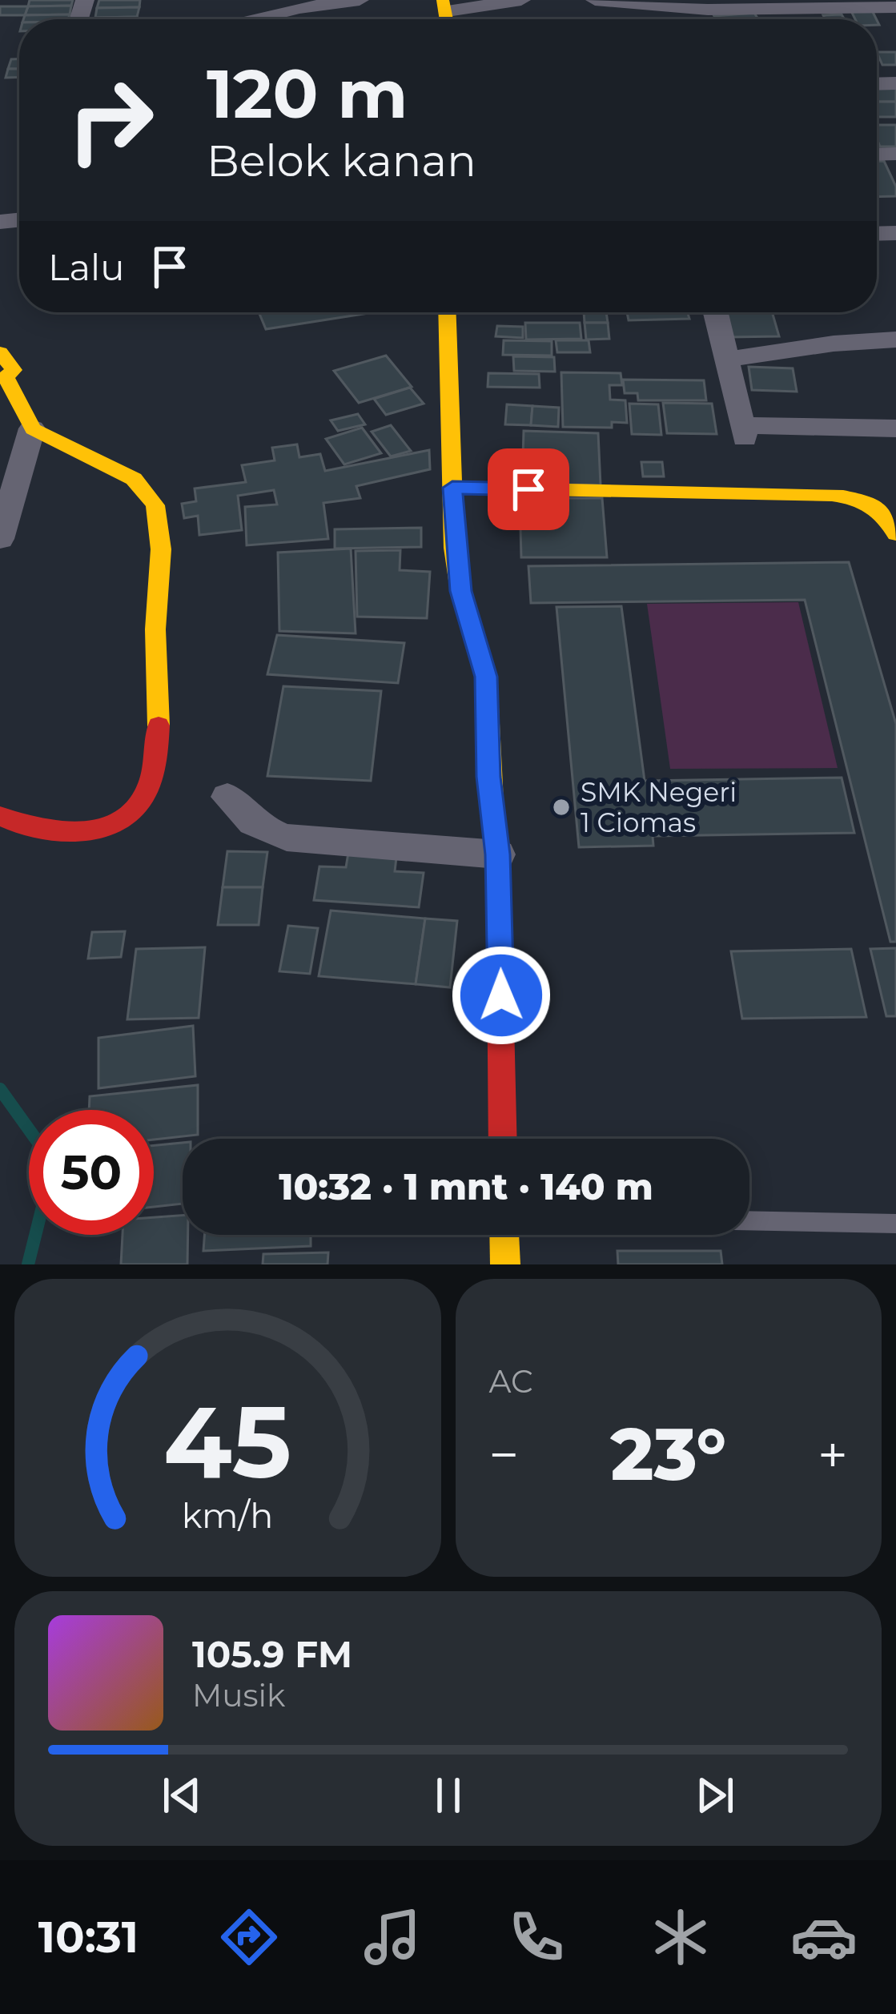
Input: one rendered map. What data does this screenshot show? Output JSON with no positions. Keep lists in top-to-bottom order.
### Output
{
  "places": ["SMK Negeri 1 Ciomas"],
  "page": {
    "turn": ["120 m", "Belok kanan"],
    "then": "Lalu",
    "limit": "50",
    "trip": "10:32 · 1 mnt · 140 m",
    "tile": "AC",
    "heat": ["−", "23°", "+"],
    "song": ["105.9 FM", "Musik"],
    "tabs": "10:31",
    "gauge": ["45", "km/h"]
  }
}
